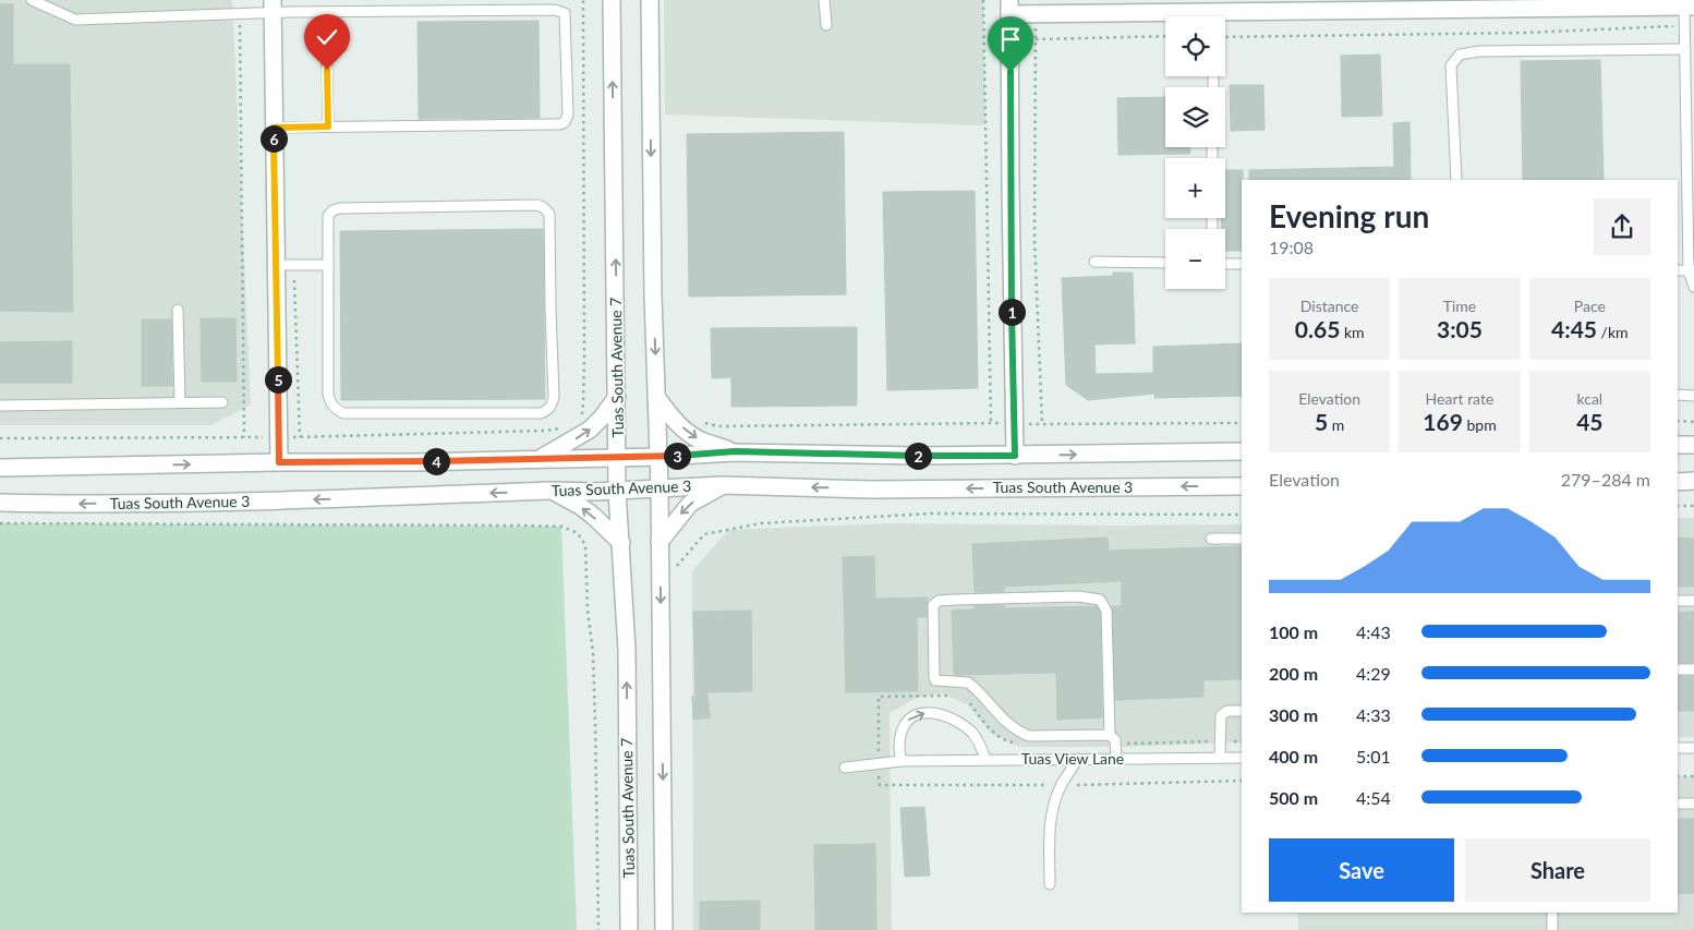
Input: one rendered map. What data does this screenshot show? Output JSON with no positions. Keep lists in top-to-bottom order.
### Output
{
  "streets": {
    "street": ["Tuas South Avenue 7", "Tuas South Avenue 3"],
    "lane": ["Tuas View Lane"]
  },
  "crossings": [
    ["Tuas South Avenue 7", "Tuas South Avenue 3"]
  ],
  "page": {
    "map_buttons": ["+", "−"],
    "pins": [
      "6",
      "1",
      "5",
      "2",
      "3",
      "4"
    ],
    "heading": ["Evening run", "19:08"],
    "stats": [
      ["Distance", "0.65 km"],
      ["Time", "3:05"],
      ["Pace", "4:45 /km"],
      ["Elevation", "5 m"],
      ["Heart rate", "169 bpm"],
      ["kcal", "45"]
    ],
    "chart": ["Elevation", "279–284 m"],
    "list": [
      {
        "name": "100 m",
        "note": "4:43"
      },
      {
        "name": "200 m",
        "note": "4:29"
      },
      {
        "name": "300 m",
        "note": "4:33"
      },
      {
        "name": "400 m",
        "note": "5:01"
      },
      {
        "name": "500 m",
        "note": "4:54"
      }
    ],
    "buttons": ["Save", "Share"]
  }
}
